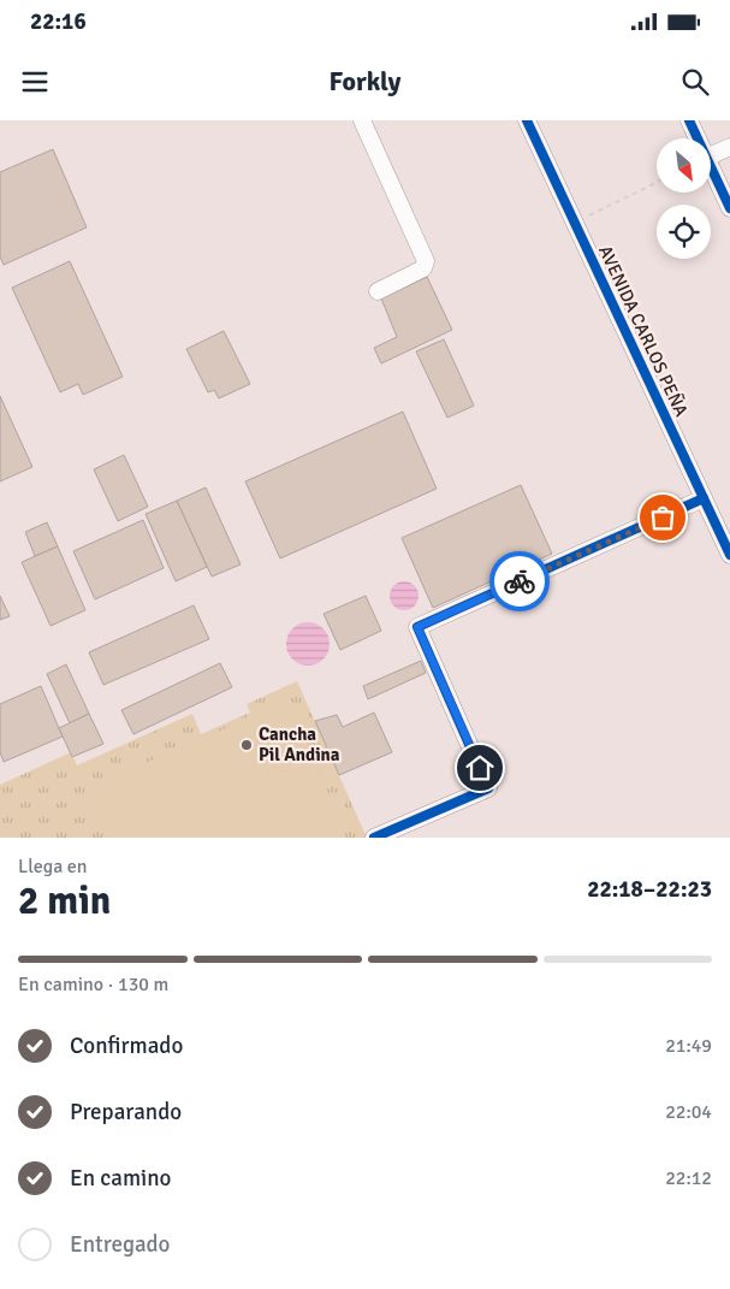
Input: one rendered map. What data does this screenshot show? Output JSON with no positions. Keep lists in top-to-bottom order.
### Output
{
  "streets": {
    "street": ["AVENIDA CARLOS PEÑA"]
  },
  "places": ["Cancha Pil Andina"],
  "north": "bottom right",
  "page": {
    "status": "22:16",
    "header": "Forkly",
    "heading": ["2 min", "Llega en", "22:18–22:23"],
    "bar": "En camino · 130 m",
    "list": [
      ["Confirmado", "21:49"],
      ["Preparando", "22:04"],
      ["En camino", "22:12"],
      "Entregado"
    ]
  }
}
